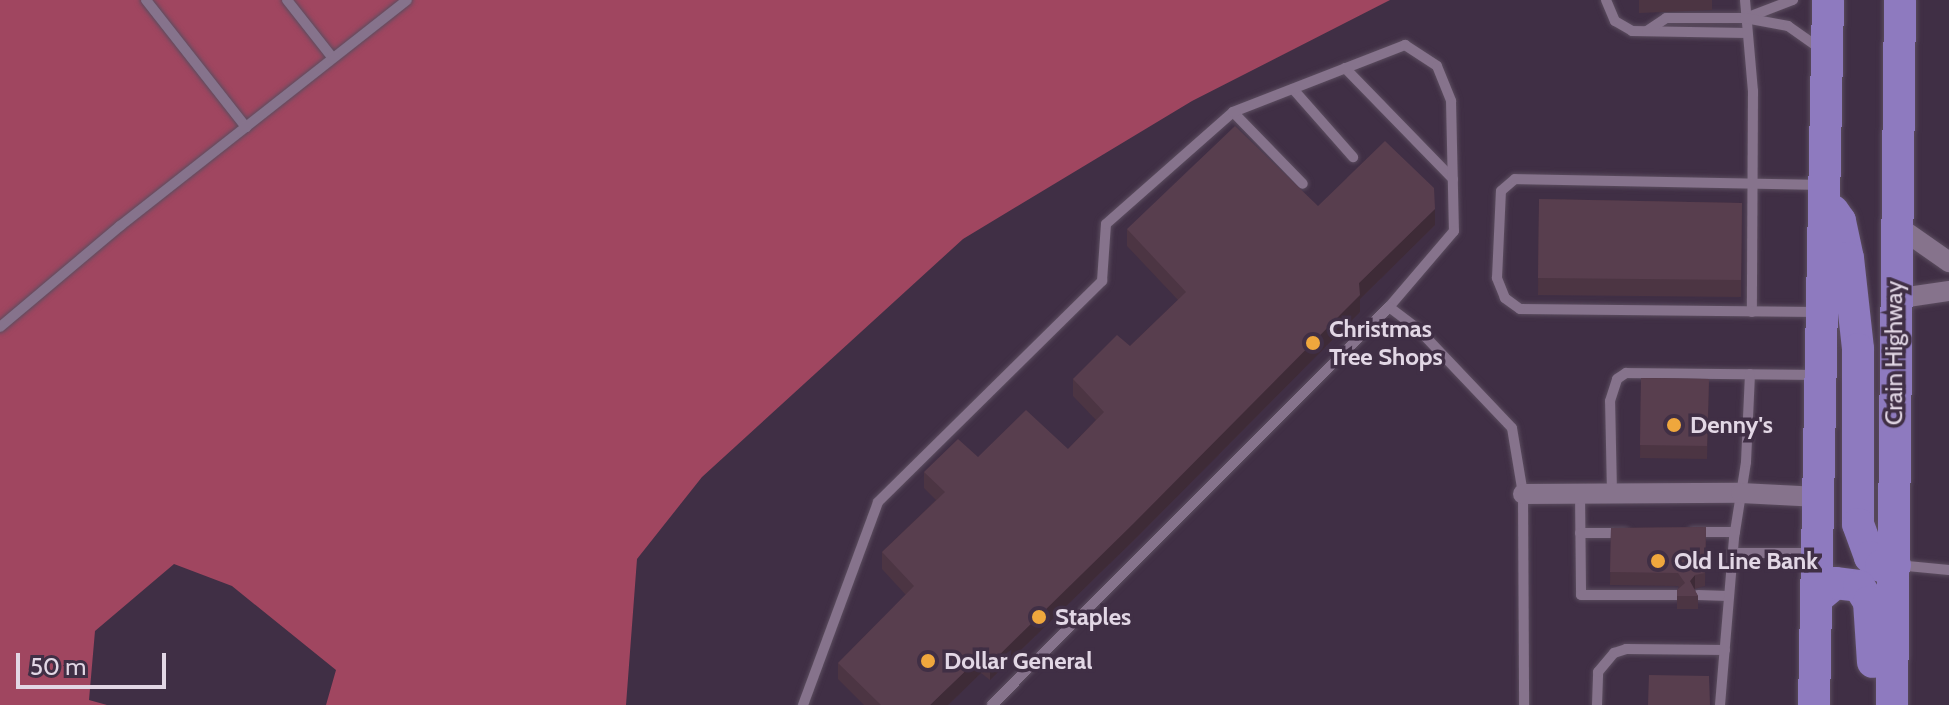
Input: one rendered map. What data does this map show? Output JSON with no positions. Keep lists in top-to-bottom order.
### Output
{
  "streets": {
    "highway": ["Crain Highway"]
  },
  "places": [
    "Christmas Tree Shops",
    "Denny's",
    "Old Line Bank",
    "Staples",
    "Dollar General"
  ],
  "scale_bar": "50 m"
}
